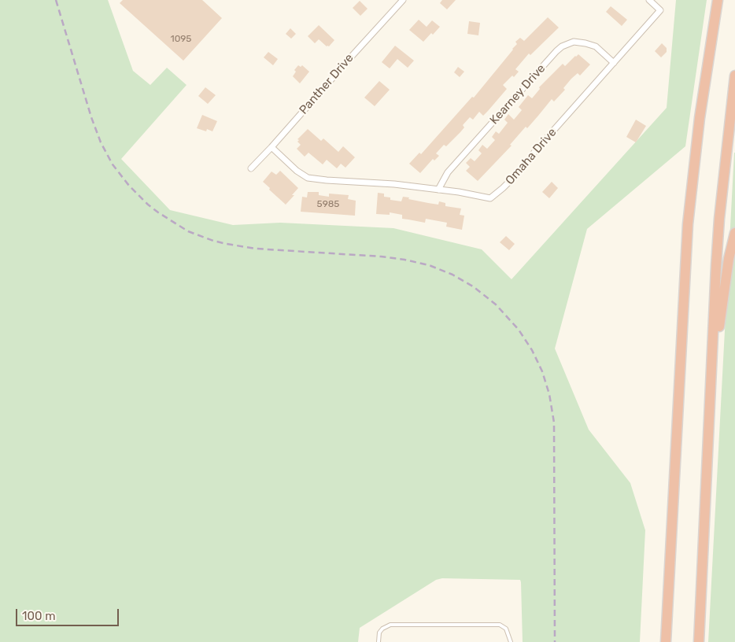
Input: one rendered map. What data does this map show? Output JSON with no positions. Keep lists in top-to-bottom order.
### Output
{
  "streets": {
    "street": ["Panther Drive", "Kearney Drive", "Omaha Drive"]
  },
  "crossings": [
    ["Panther Drive", "Omaha Drive"],
    ["Kearney Drive", "Omaha Drive"]
  ],
  "house_numbers": ["1095", "5985"],
  "scale_bar": "100 m"
}
